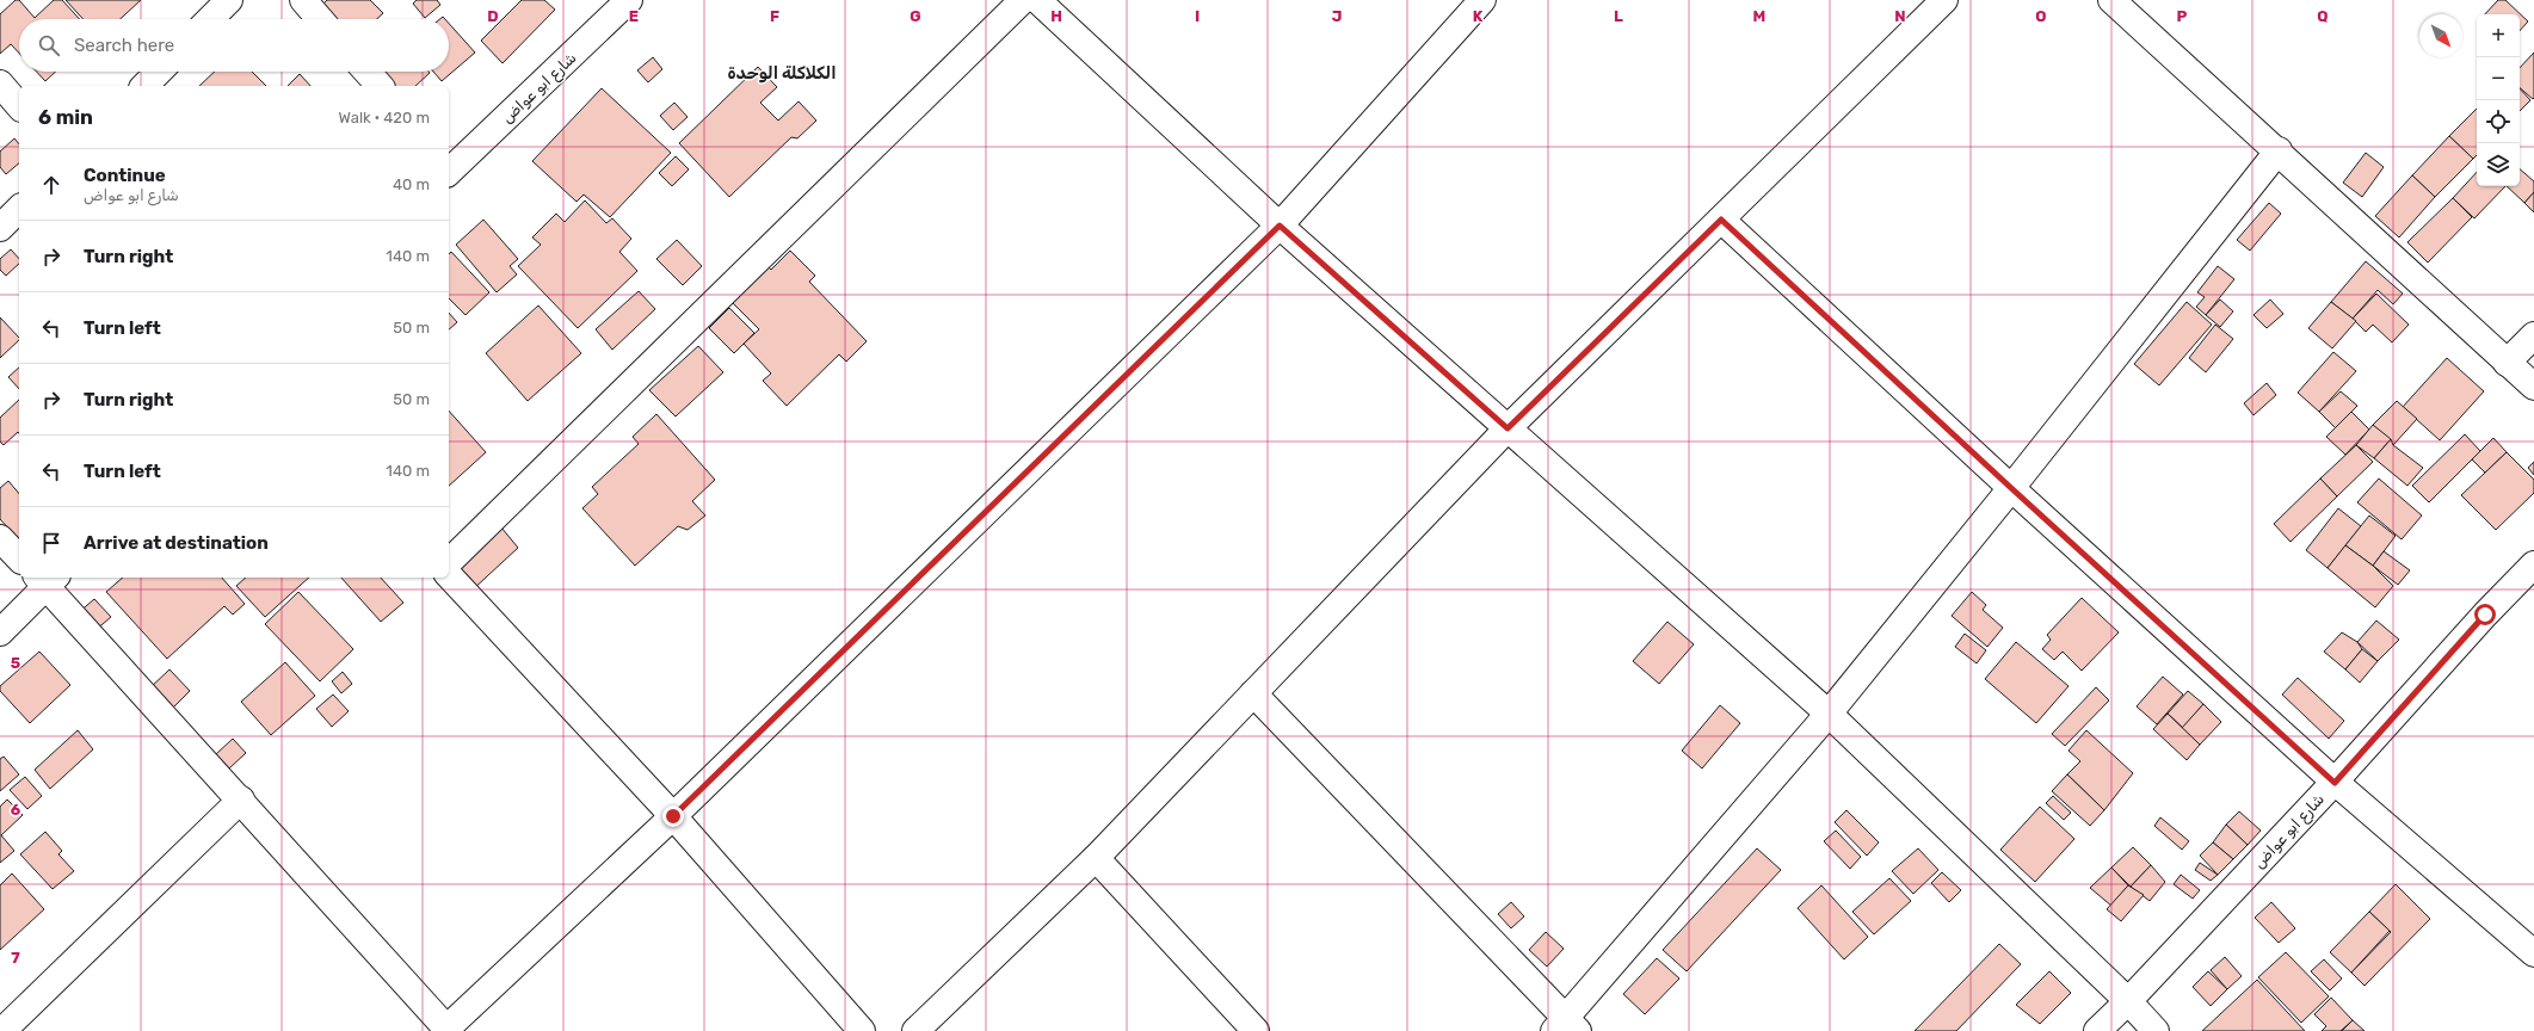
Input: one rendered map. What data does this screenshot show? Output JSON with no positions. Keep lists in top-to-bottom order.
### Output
{
  "streets": {
    "street": ["شارع ابو عواض"]
  },
  "districts": ["الكلاكلة الوحدة"],
  "north": "bottom right",
  "page": {
    "map_buttons": ["+", "−"],
    "search": "Search here",
    "heading": ["6 min", "Walk · 420 m"],
    "list": [
      ["Continue", "شارع ابو عواض", "40 m"],
      ["Turn right", "140 m"],
      ["Turn left", "50 m"],
      ["Turn right", "50 m"],
      ["Turn left", "140 m"],
      "Arrive at destination"
    ]
  },
  "grid": {
    "columns": [
      "D",
      "E",
      "F",
      "G",
      "H",
      "I",
      "J",
      "K",
      "L",
      "M",
      "N",
      "O",
      "P",
      "Q"
    ],
    "rows": ["5", "6", "7"]
  }
}
